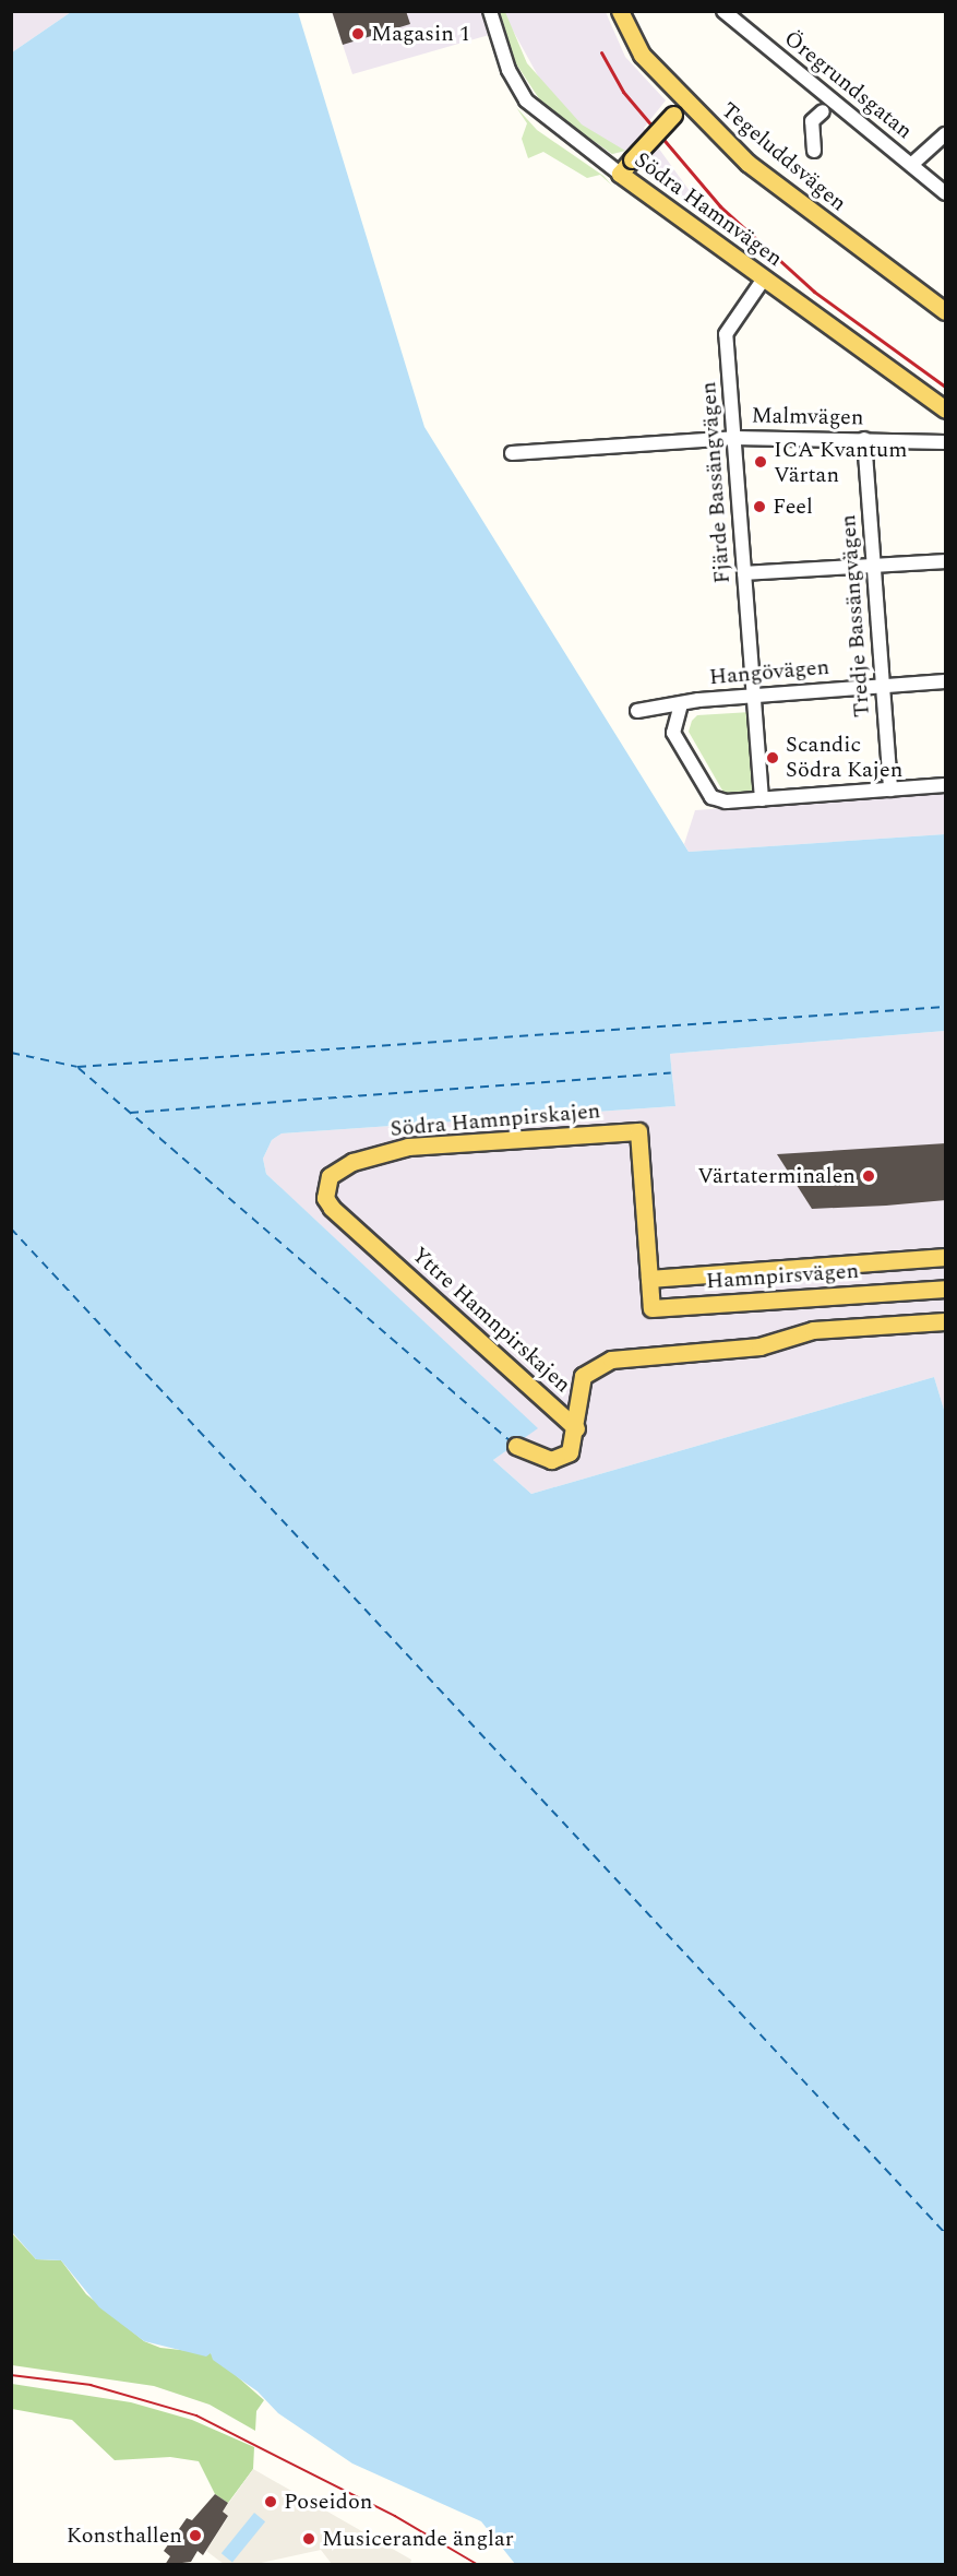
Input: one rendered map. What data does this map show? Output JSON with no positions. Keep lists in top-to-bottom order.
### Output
{
  "streets": {
    "main road": [
      "Tegeluddsvägen",
      "Södra Hamnvägen",
      "Södra Hamnpirskajen",
      "Hamnpirsvägen",
      "Yttre Hamnpirskajen"
    ],
    "street": [
      "Öregrundsgatan",
      "Malmvägen",
      "Fjärde Bassängvägen",
      "Tredje Bassängvägen",
      "Hangövägen"
    ]
  },
  "crossings": [
    ["Södra Hamnvägen", "Fjärde Bassängvägen"],
    ["Malmvägen", "Fjärde Bassängvägen"],
    ["Malmvägen", "Tredje Bassängvägen"],
    ["Fjärde Bassängvägen", "Hangövägen"],
    ["Tredje Bassängvägen", "Hangövägen"],
    ["Södra Hamnpirskajen", "Hamnpirsvägen"],
    ["Södra Hamnpirskajen", "Yttre Hamnpirskajen"]
  ],
  "places": [
    "Magasin 1",
    "ICA Kvantum Värtan",
    "Feel",
    "Scandic Södra Kajen",
    "Värtaterminalen",
    "Poseidon",
    "Konsthallen",
    "Musicerande änglar"
  ]
}
